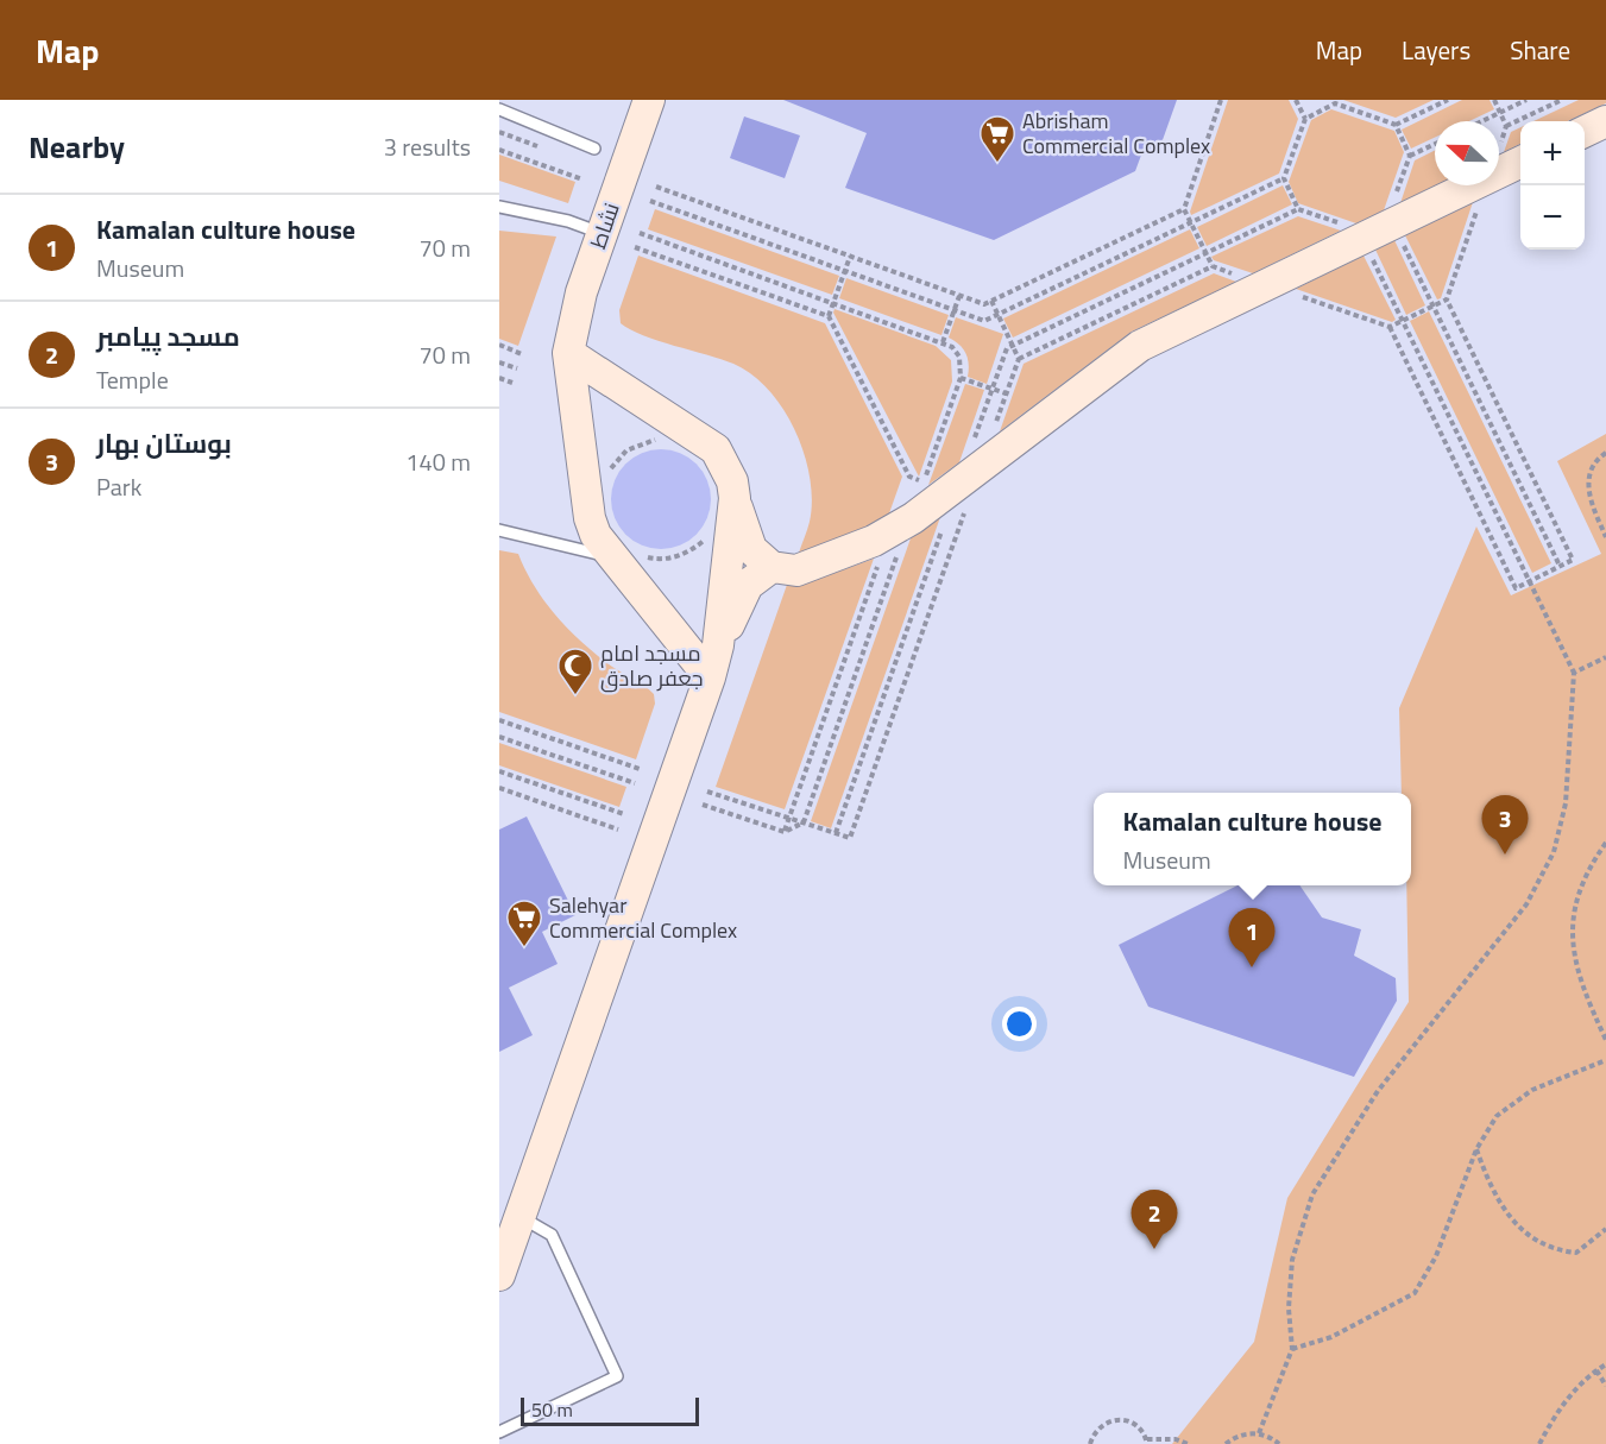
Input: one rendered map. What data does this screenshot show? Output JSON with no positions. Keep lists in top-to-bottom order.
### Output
{
  "streets": {
    "street": ["نشاط"]
  },
  "places": {
    "supermarket": ["Abrisham Commercial Complex", "Salehyar Commercial Complex"],
    "mosque": ["مسجد امام جعفر صادق"]
  },
  "scale_bar": "50 m",
  "north": "left",
  "page": {
    "header": "Map",
    "nav": ["Map", "Layers", "Share"],
    "heading": ["Nearby", "3 results"],
    "map_buttons": ["+", "−"],
    "list": [
      {
        "mark": "1",
        "name": "Kamalan culture house",
        "note": "Museum",
        "value": "70 m"
      },
      {
        "mark": "2",
        "name": "مسجد پیامبر",
        "note": "Temple",
        "value": "70 m"
      },
      {
        "mark": "3",
        "name": "بوستان بهار",
        "note": "Park",
        "value": "140 m"
      }
    ],
    "popup": ["Kamalan culture house", "Museum"],
    "pins": ["3", "1", "2"],
    "scale": "50 m"
  }
}
